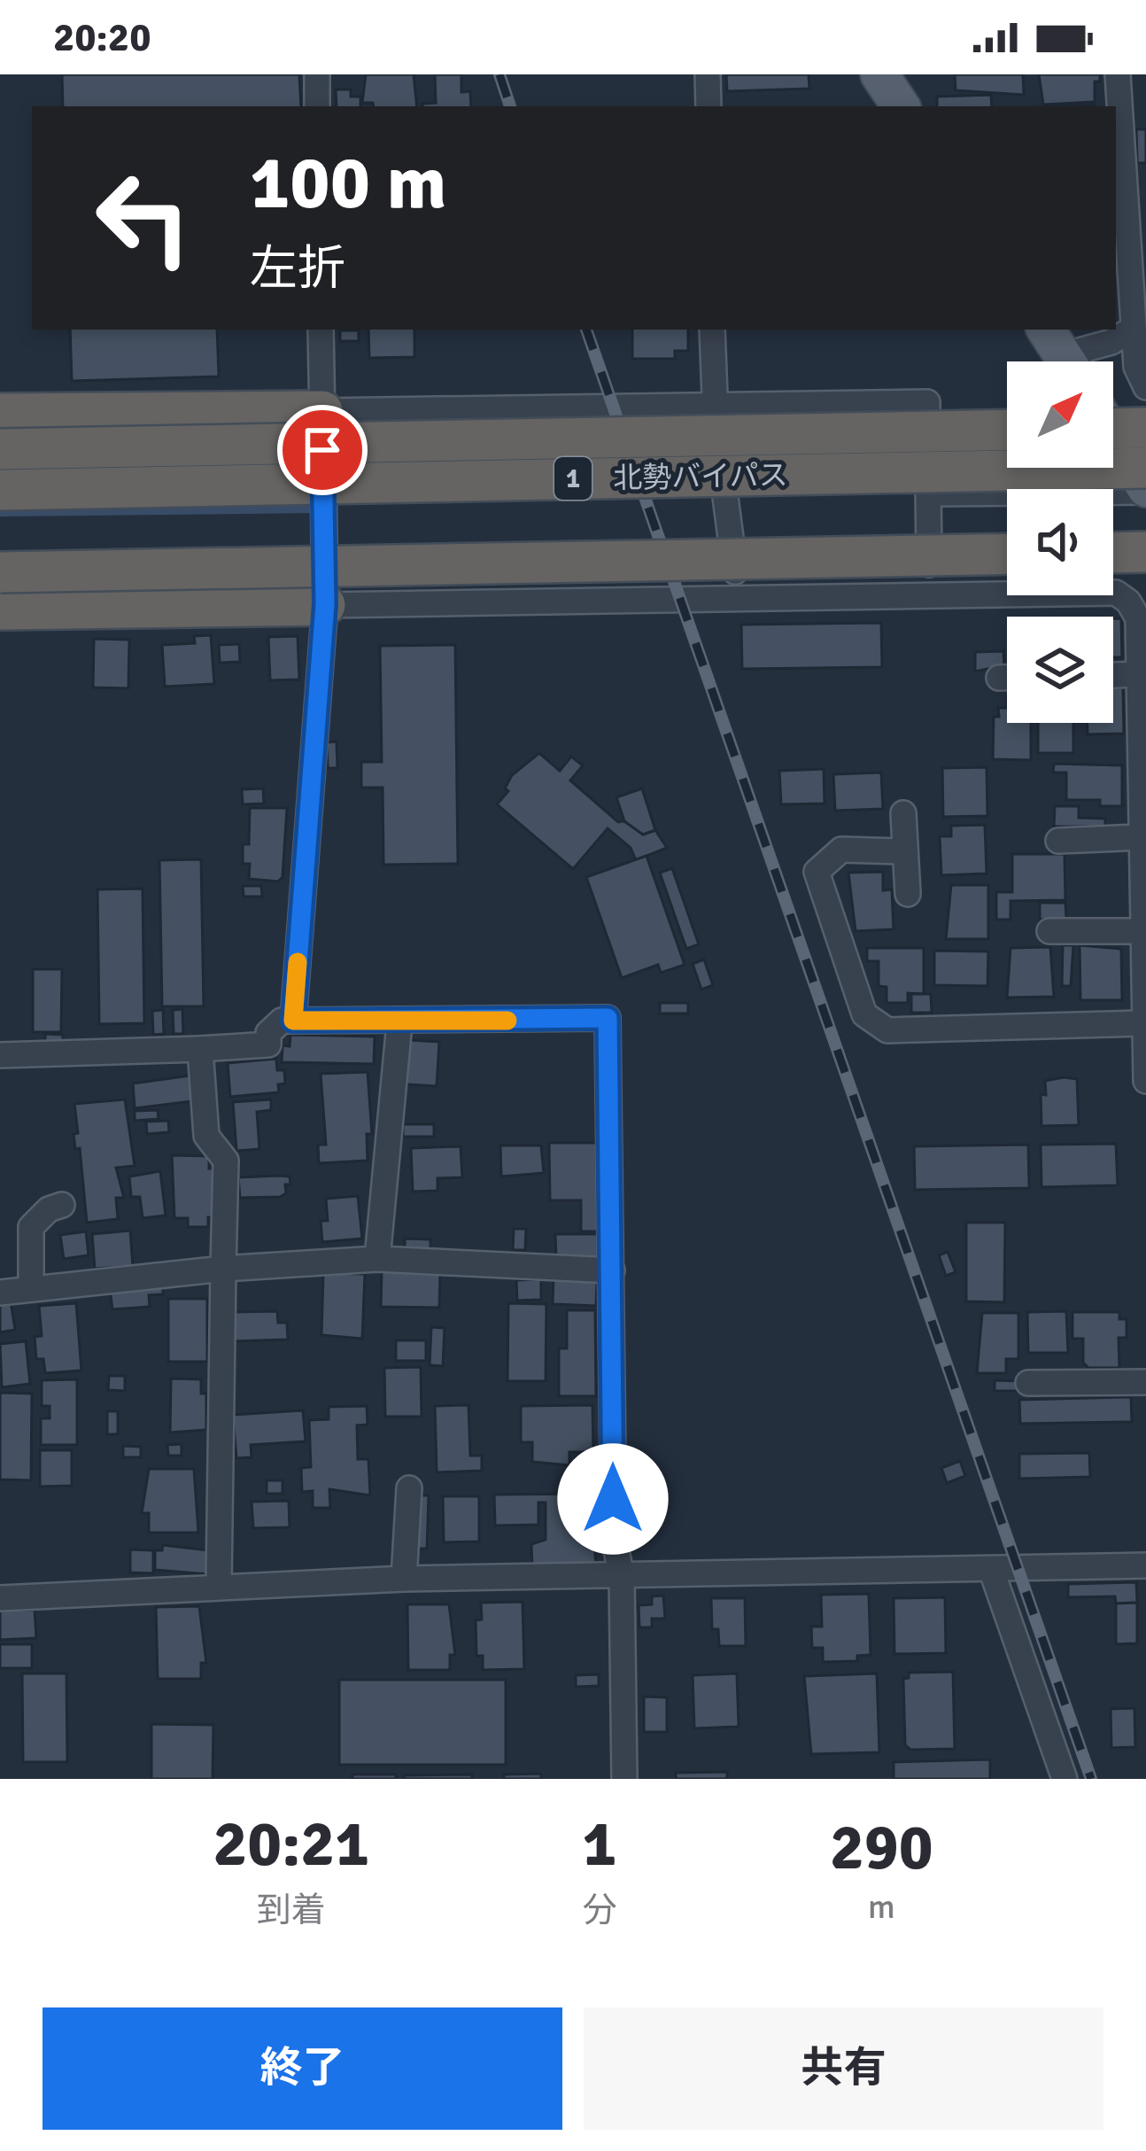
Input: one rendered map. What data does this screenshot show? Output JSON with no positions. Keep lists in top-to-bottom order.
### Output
{
  "streets": {
    "highway": ["北勢バイパス", "1"]
  },
  "north": "top right",
  "page": {
    "status": "20:20",
    "turn": ["100 m", "左折"],
    "eta": [
      "20:21",
      "到着",
      "1",
      "分",
      "290",
      "m"
    ],
    "buttons": ["終了", "共有"]
  }
}
